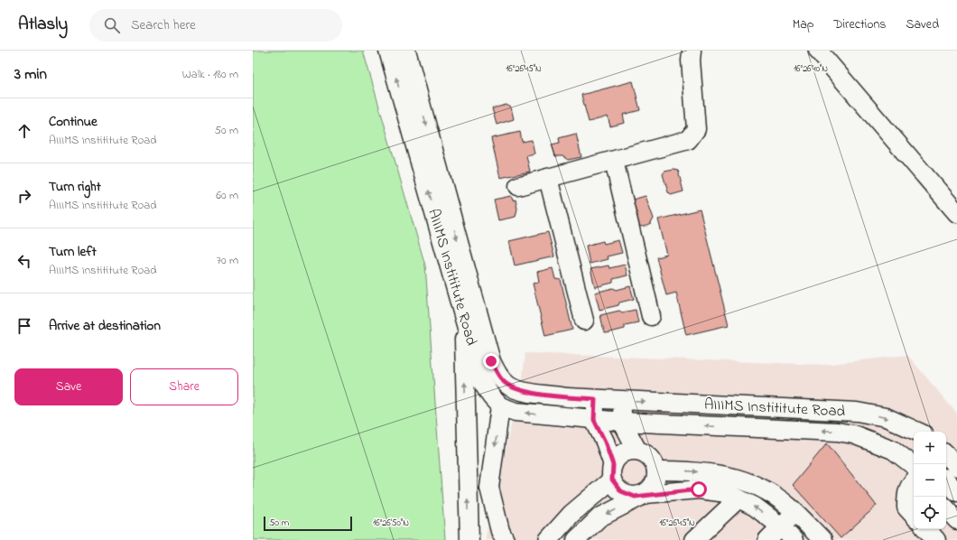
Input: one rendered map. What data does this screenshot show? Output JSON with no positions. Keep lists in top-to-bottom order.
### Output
{
  "streets": {
    "street": ["AIIIMS Instititute Road"]
  },
  "scale_bar": "50 m",
  "page": {
    "header": "Atlasly",
    "search": "Search here",
    "nav": ["Map", "Directions", "Saved"],
    "heading": ["3 min", "Walk · 180 m"],
    "list": [
      ["Continue", "AIIIMS Instititute Road", "50 m"],
      ["Turn right", "AIIIMS Instititute Road", "60 m"],
      ["Turn left", "AIIIMS Instititute Road", "70 m"],
      "Arrive at destination"
    ],
    "buttons": ["Save", "Share"],
    "map_buttons": ["+", "−"],
    "scale": "50 m"
  },
  "coordinates": ["16°26'45\"N", "16°26'40\"N", "16°26'50\"N"]
}
